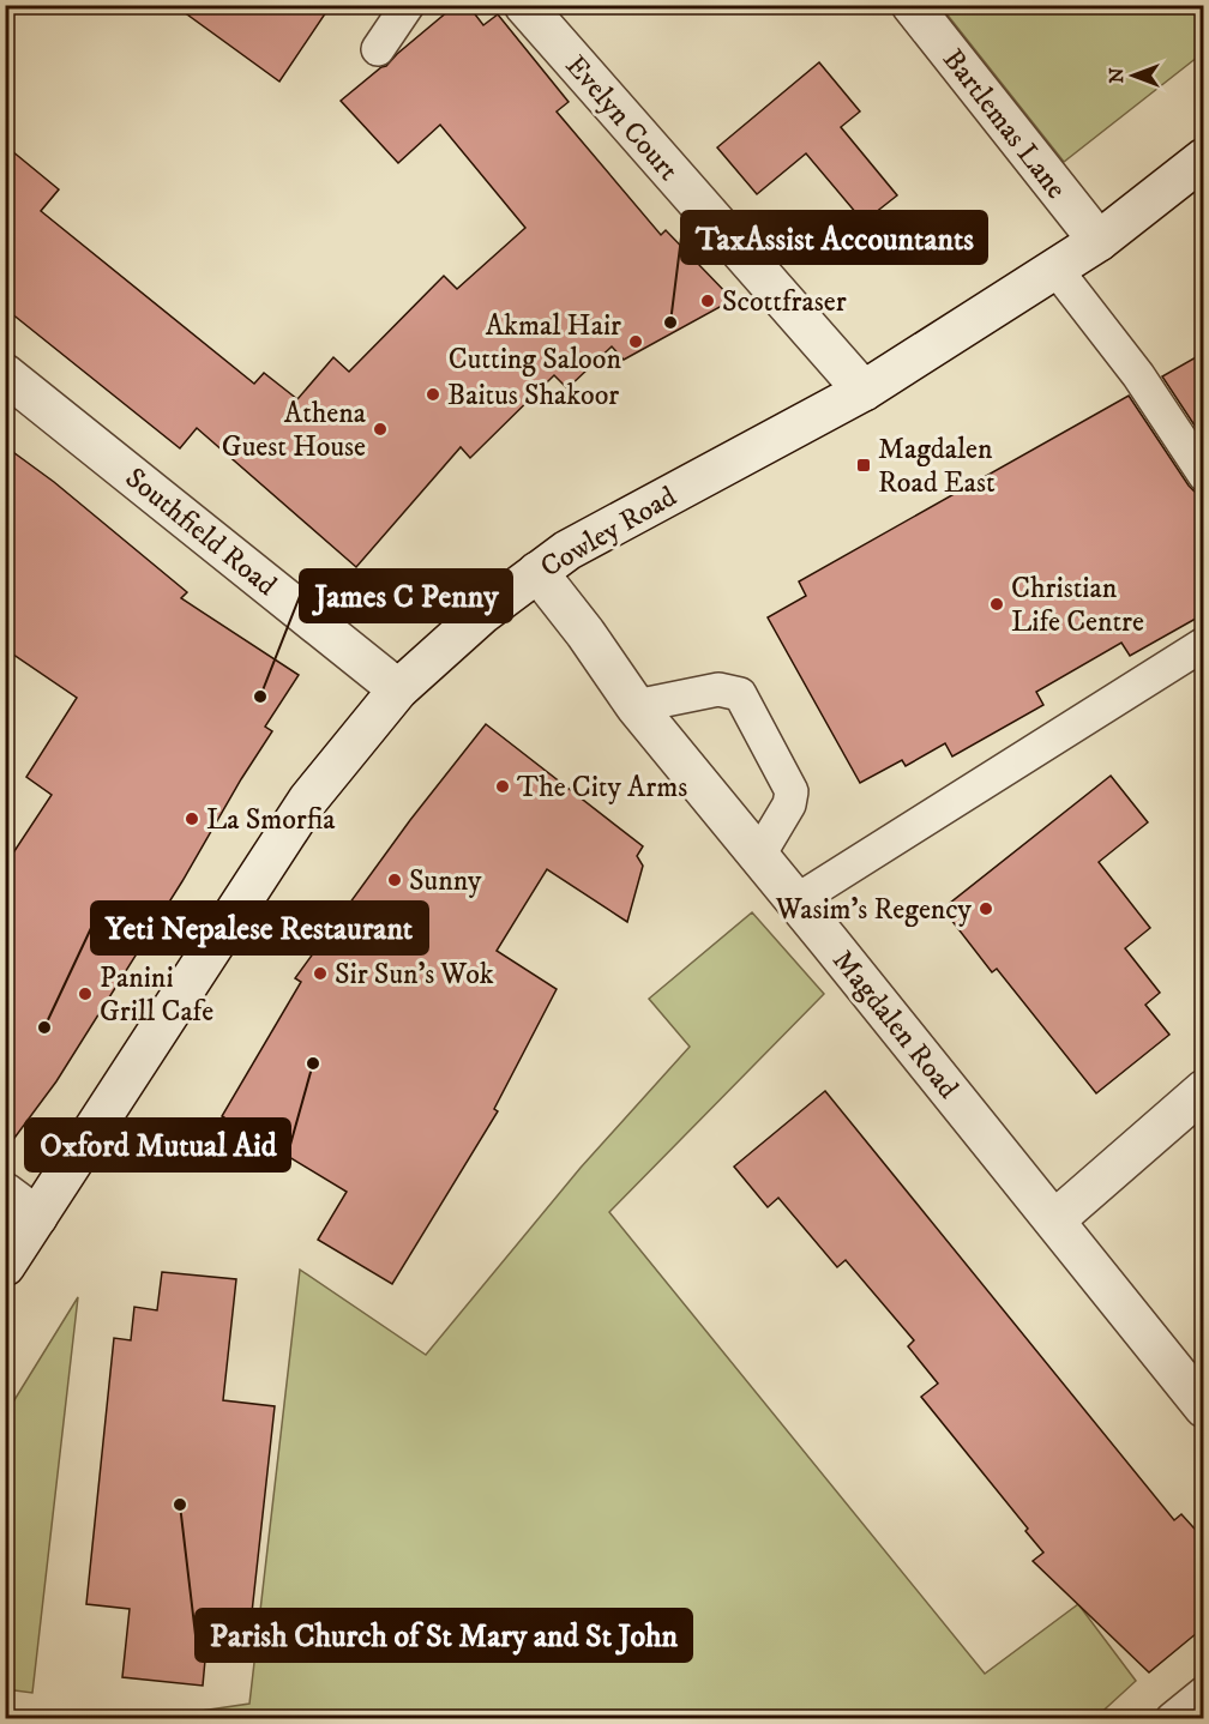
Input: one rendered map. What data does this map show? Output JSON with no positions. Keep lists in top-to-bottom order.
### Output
{
  "streets": {
    "street": [
      "Evelyn Court",
      "Bartlemas Lane",
      "Southfield Road",
      "Cowley Road",
      "Magdalen Road"
    ]
  },
  "crossings": [
    ["Evelyn Court", "Cowley Road"],
    ["Bartlemas Lane", "Cowley Road"],
    ["Southfield Road", "Cowley Road"],
    ["Cowley Road", "Magdalen Road"]
  ],
  "places": {
    "other": [
      "Scottfraser",
      "TaxAssist Accountants",
      "Akmal Hair Cutting Saloon",
      "Baitus Shakoor",
      "Athena Guest House",
      "Christian Life Centre",
      "James C Penny",
      "The City Arms",
      "La Smorfia",
      "Sunny",
      "Wasim's Regency",
      "Sir Sun's Wok",
      "Panini Grill Cafe",
      "Yeti Nepalese Restaurant",
      "Oxford Mutual Aid",
      "Parish Church of St Mary and St John"
    ],
    "transit": ["Magdalen Road East"]
  },
  "north": "left"
}
